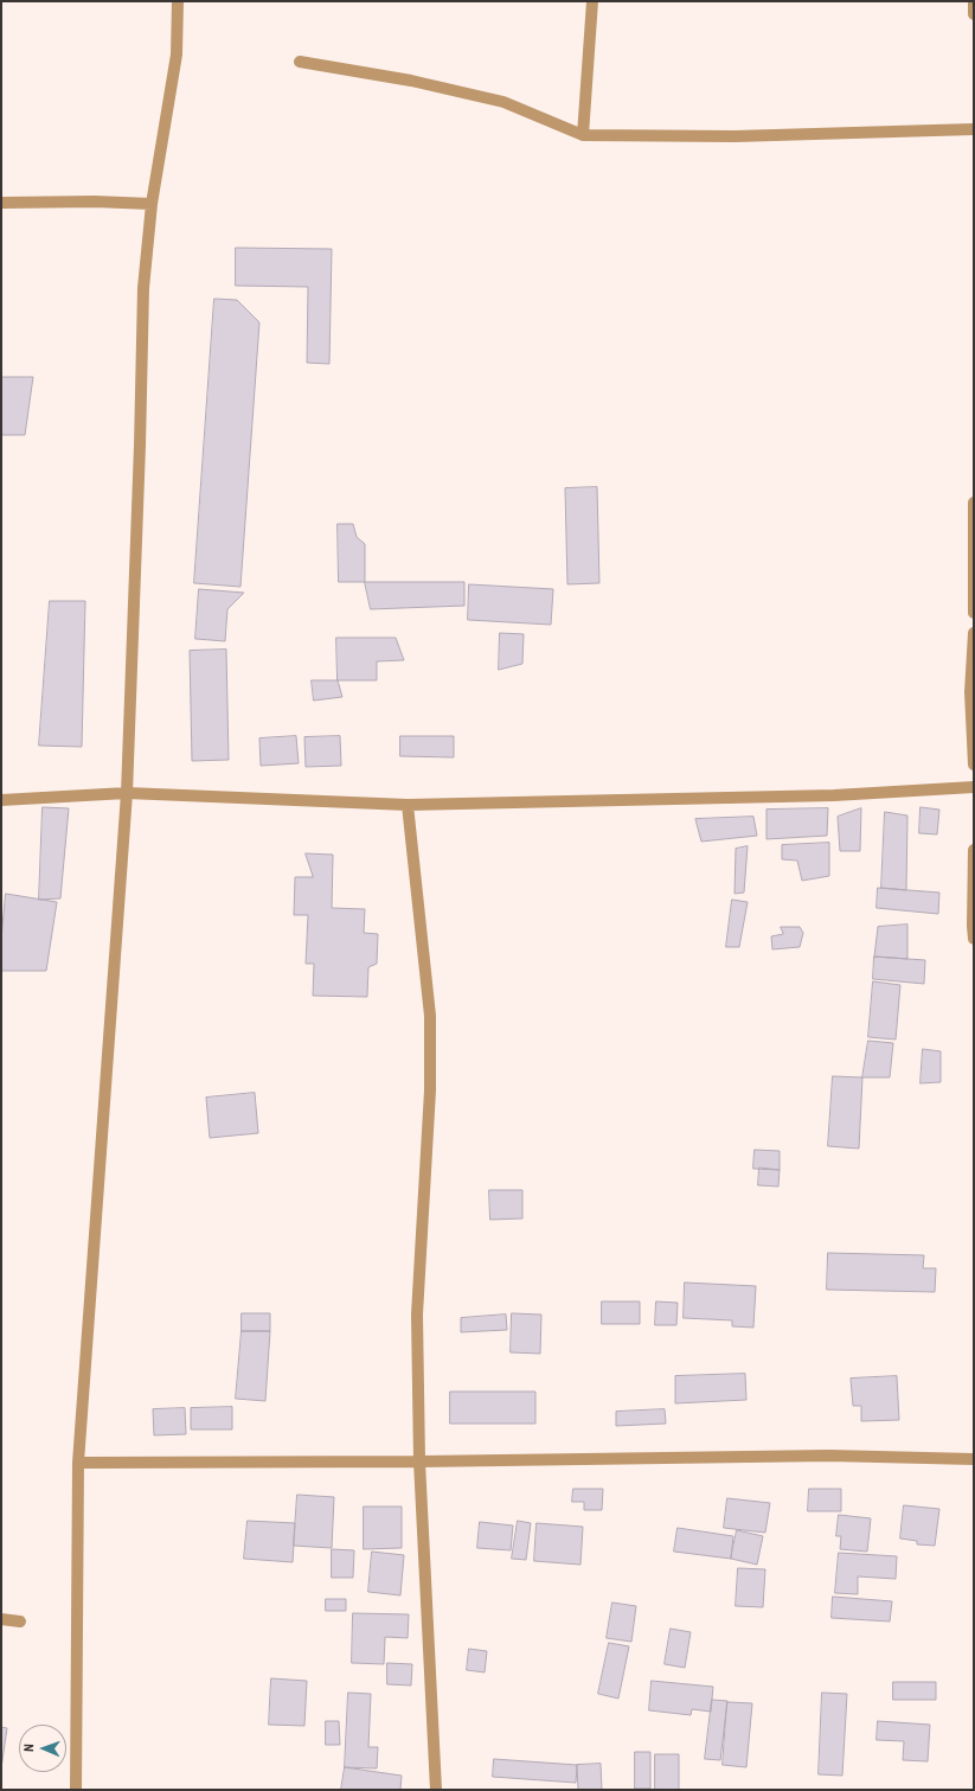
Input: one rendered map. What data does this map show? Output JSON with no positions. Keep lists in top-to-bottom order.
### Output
{
  "north": "left"
}
